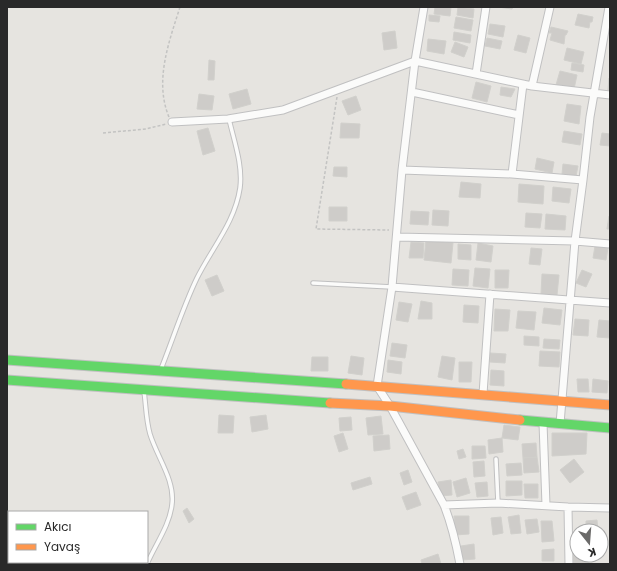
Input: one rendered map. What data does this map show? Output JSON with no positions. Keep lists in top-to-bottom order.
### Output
{
  "legend": ["Akıcı", "Yavaş"],
  "north": "bottom"
}
